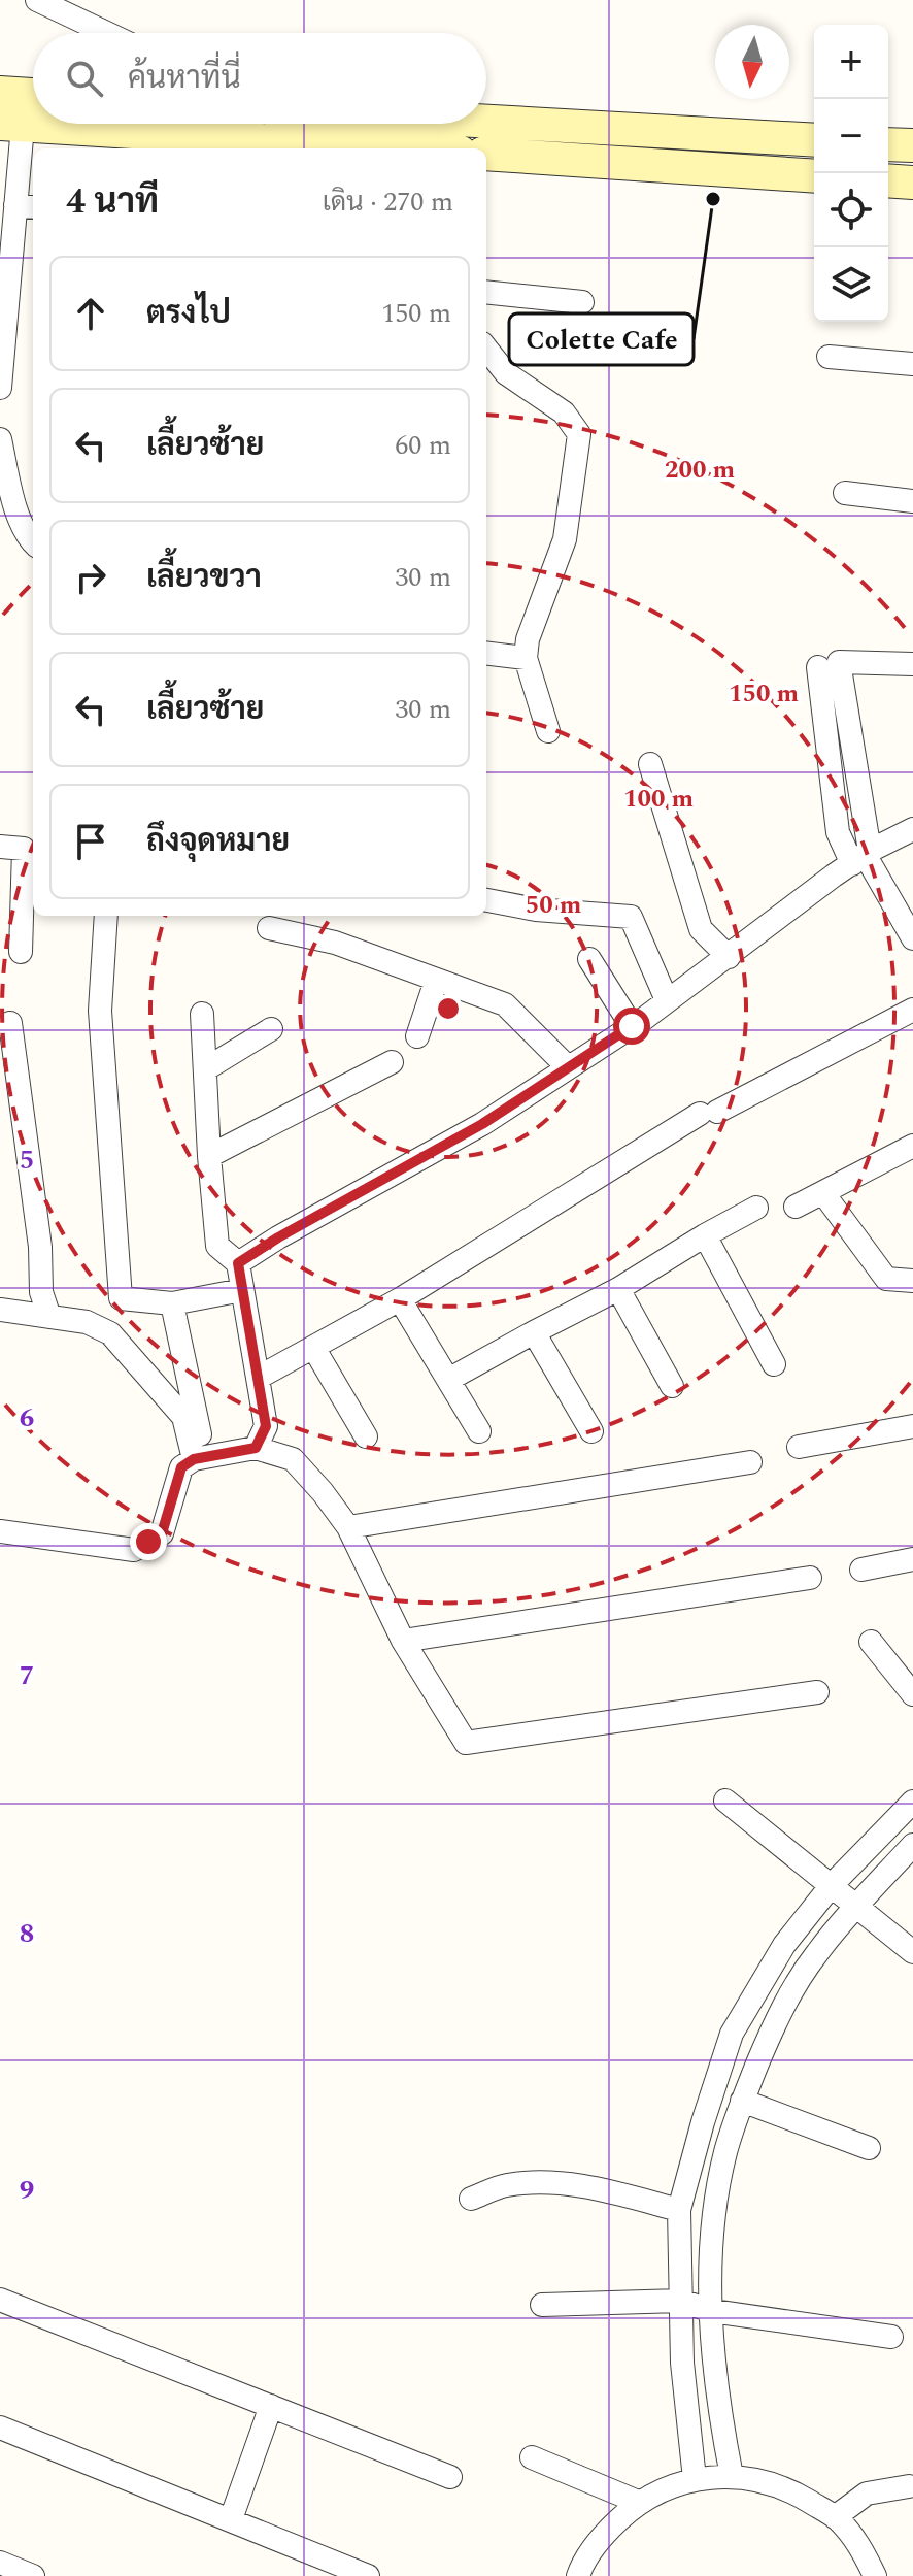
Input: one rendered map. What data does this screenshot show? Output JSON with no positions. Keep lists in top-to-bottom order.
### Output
{
  "places": ["Colette Cafe"],
  "north": "bottom",
  "page": {
    "map_buttons": ["+", "−"],
    "search": "ค้นหาที่นี่",
    "heading": ["4 นาที", "เดิน · 270 m"],
    "list": [
      ["ตรงไป", "150 m"],
      ["เลี้ยวซ้าย", "60 m"],
      ["เลี้ยวขวา", "30 m"],
      ["เลี้ยวซ้าย", "30 m"],
      "ถึงจุดหมาย"
    ]
  },
  "grid": {
    "rows": [
      "5",
      "6",
      "7",
      "8",
      "9"
    ]
  },
  "rings": [
    "200 m",
    "150 m",
    "100 m",
    "50 m"
  ]
}
